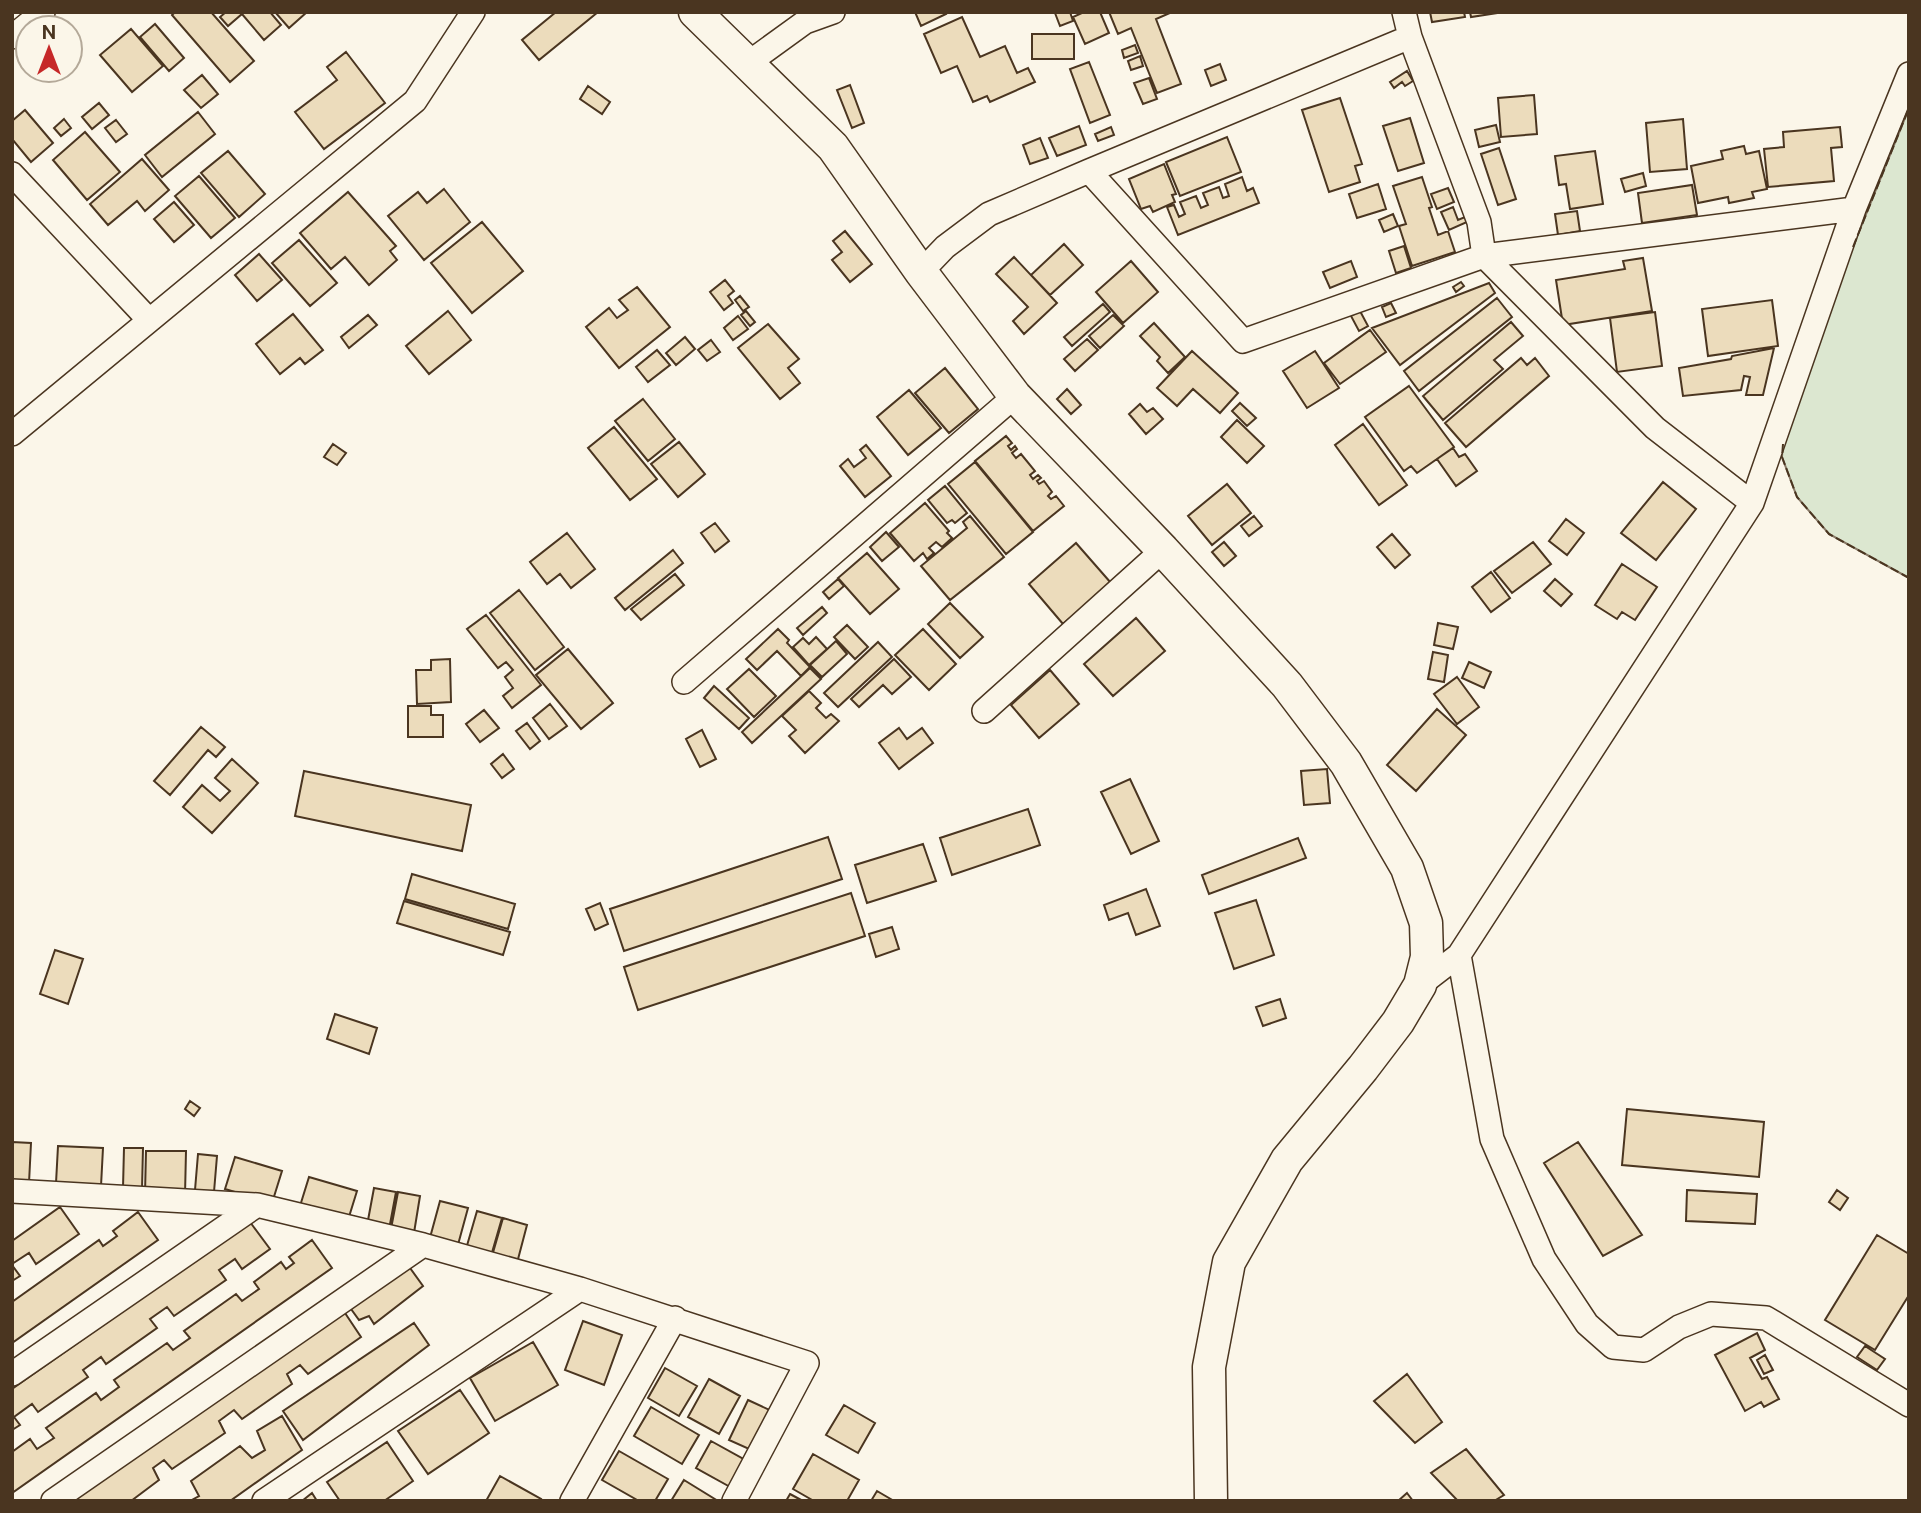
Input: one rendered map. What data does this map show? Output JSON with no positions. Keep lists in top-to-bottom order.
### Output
{
  "north": "top"
}
